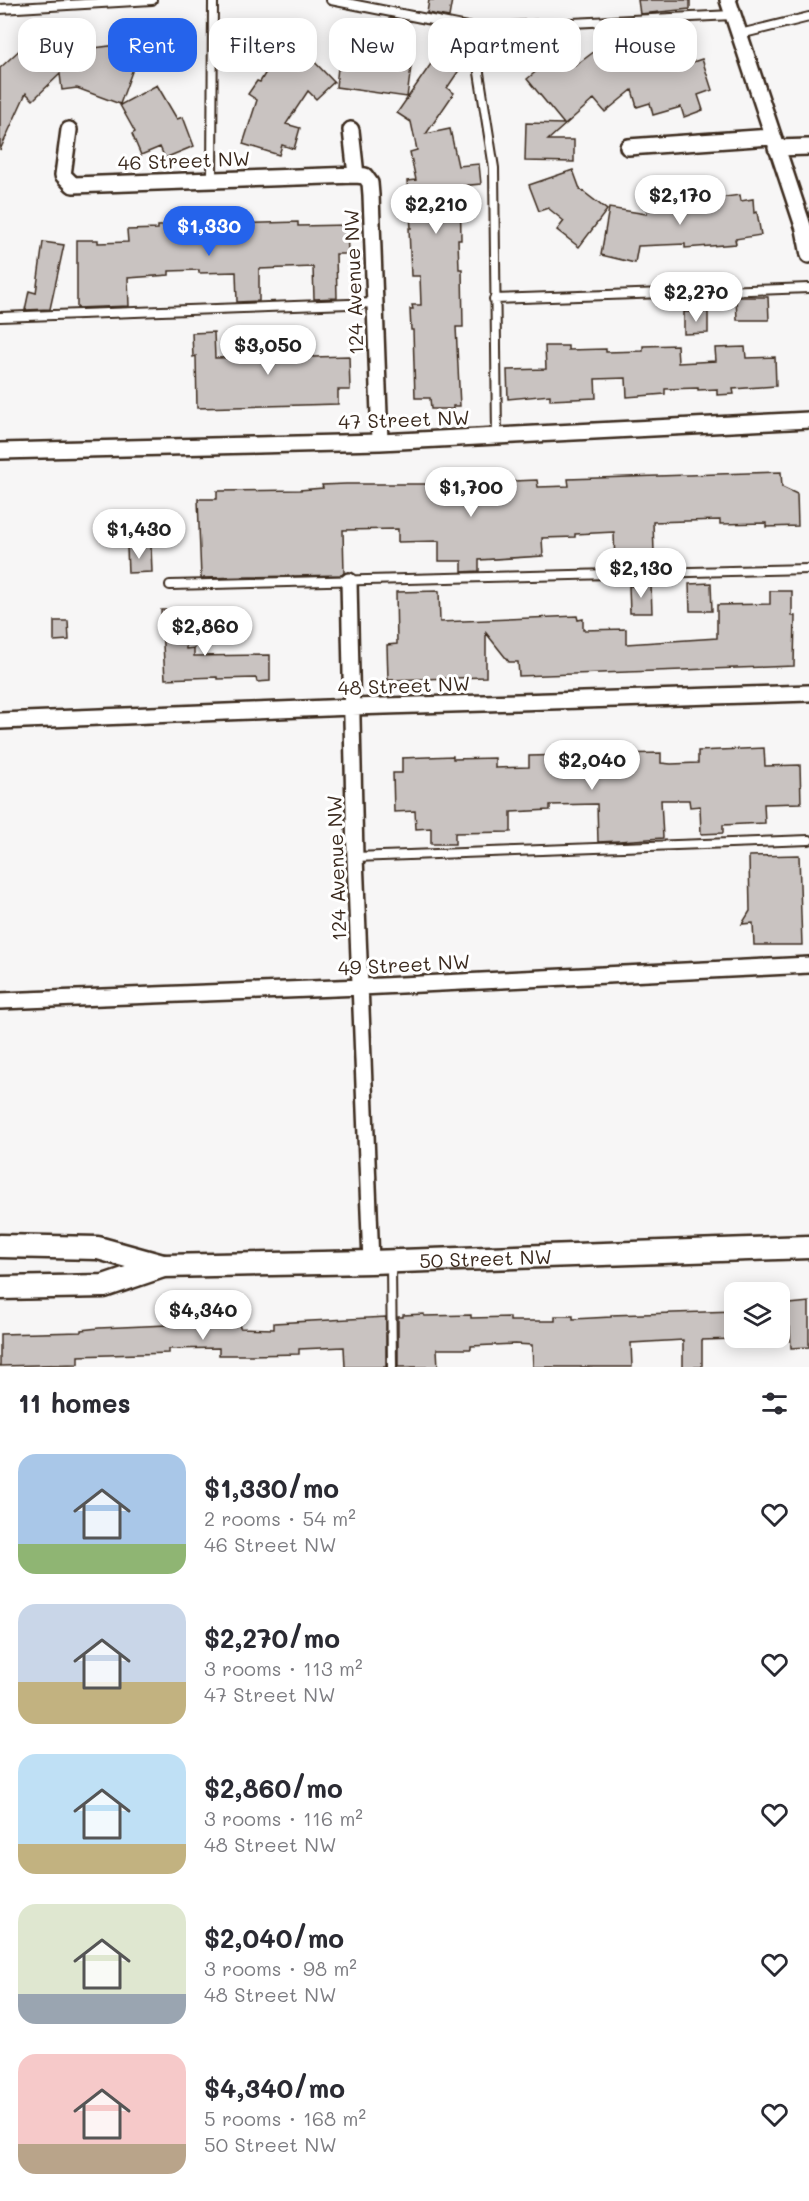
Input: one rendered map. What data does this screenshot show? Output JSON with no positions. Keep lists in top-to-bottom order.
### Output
{
  "streets": {
    "main road": ["50 Street NW"],
    "street": [
      "46 Street NW",
      "124 Avenue NW",
      "47 Street NW",
      "48 Street NW",
      "49 Street NW"
    ]
  },
  "crossings": [
    ["46 Street NW", "124 Avenue NW"],
    ["124 Avenue NW", "47 Street NW"],
    ["124 Avenue NW", "48 Street NW"],
    ["124 Avenue NW", "49 Street NW"],
    ["124 Avenue NW", "50 Street NW"]
  ],
  "page": {
    "chip": [
      "Buy",
      "Rent",
      "Filters",
      "New",
      "Apartment",
      "House"
    ],
    "price": [
      "$2,170",
      "$2,210",
      "$1,330",
      "$2,270",
      "$3,050",
      "$1,700",
      "$1,430",
      "$2,130",
      "$2,860",
      "$2,040",
      "$4,340"
    ],
    "heading": "11 homes",
    "list": [
      {
        "name": "$1,330/mo",
        "note": "2 rooms · 54 m² · 46 Street NW"
      },
      {
        "name": "$2,270/mo",
        "note": "3 rooms · 113 m² · 47 Street NW"
      },
      {
        "name": "$2,860/mo",
        "note": "3 rooms · 116 m² · 48 Street NW"
      },
      {
        "name": "$2,040/mo",
        "note": "3 rooms · 98 m² · 48 Street NW"
      },
      {
        "name": "$4,340/mo",
        "note": "5 rooms · 168 m² · 50 Street NW"
      }
    ]
  }
}
